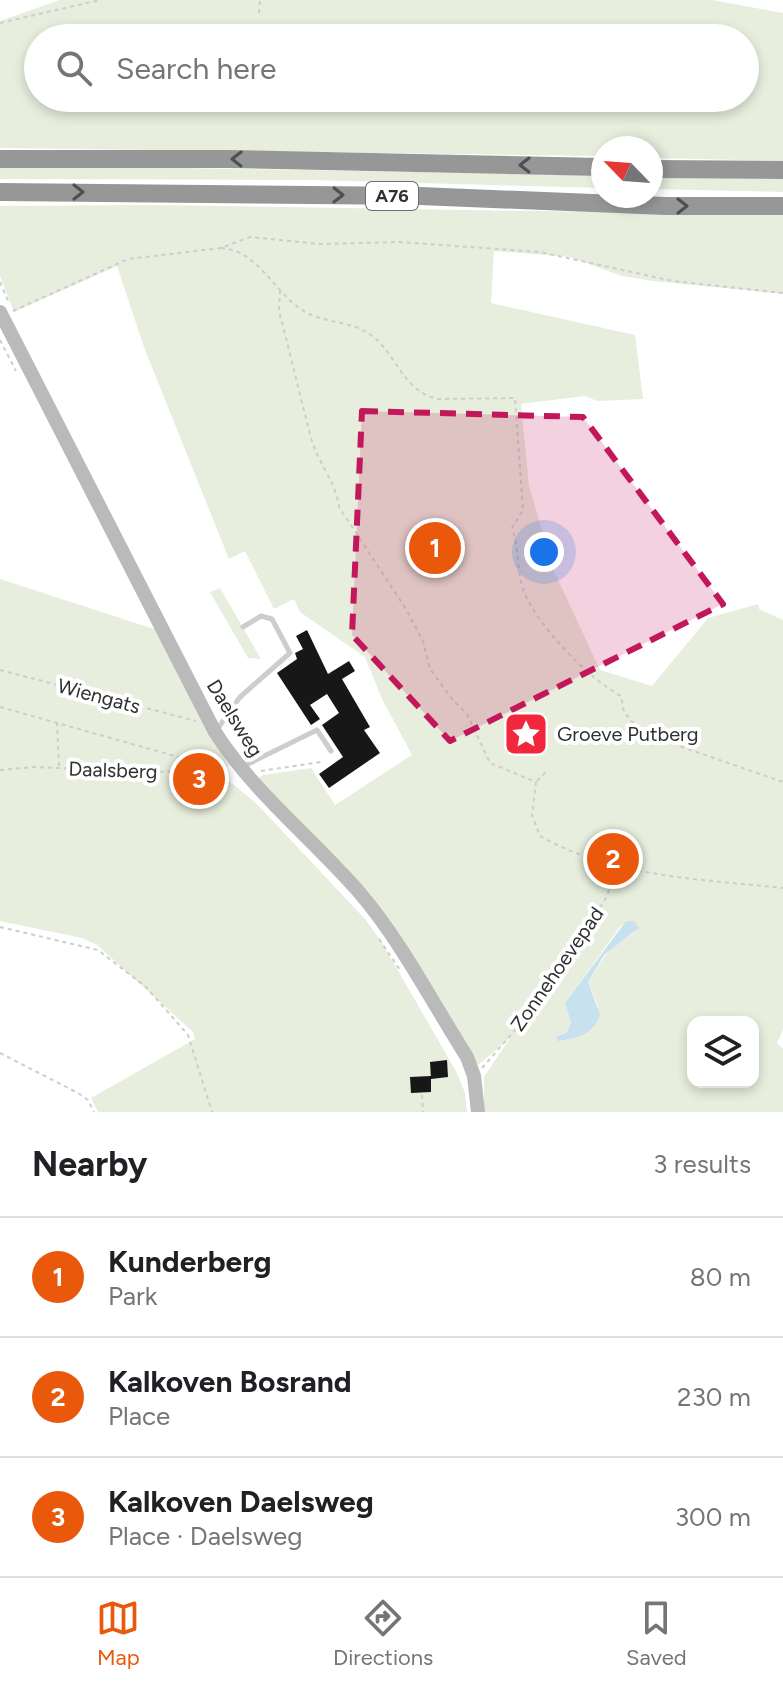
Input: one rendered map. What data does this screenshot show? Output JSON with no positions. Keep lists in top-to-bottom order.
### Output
{
  "streets": {
    "highway": ["A76"],
    "street": ["Daelsweg"],
    "path": ["Wiengats", "Daalsberg", "Zonnehoevepad"]
  },
  "crossings": [
    ["Daelsweg", "Daalsberg"]
  ],
  "places": {
    "place": ["Groeve Putberg"]
  },
  "north": "top left",
  "page": {
    "search": "Search here",
    "pins": ["1", "3", "2"],
    "heading": ["Nearby", "3 results"],
    "list": [
      {
        "mark": "1",
        "name": "Kunderberg",
        "note": "Park",
        "value": "80 m"
      },
      {
        "mark": "2",
        "name": "Kalkoven Bosrand",
        "note": "Place",
        "value": "230 m"
      },
      {
        "mark": "3",
        "name": "Kalkoven Daelsweg",
        "note": "Place · Daelsweg",
        "value": "300 m"
      }
    ],
    "nav": ["Map", "Directions", "Saved"]
  }
}
